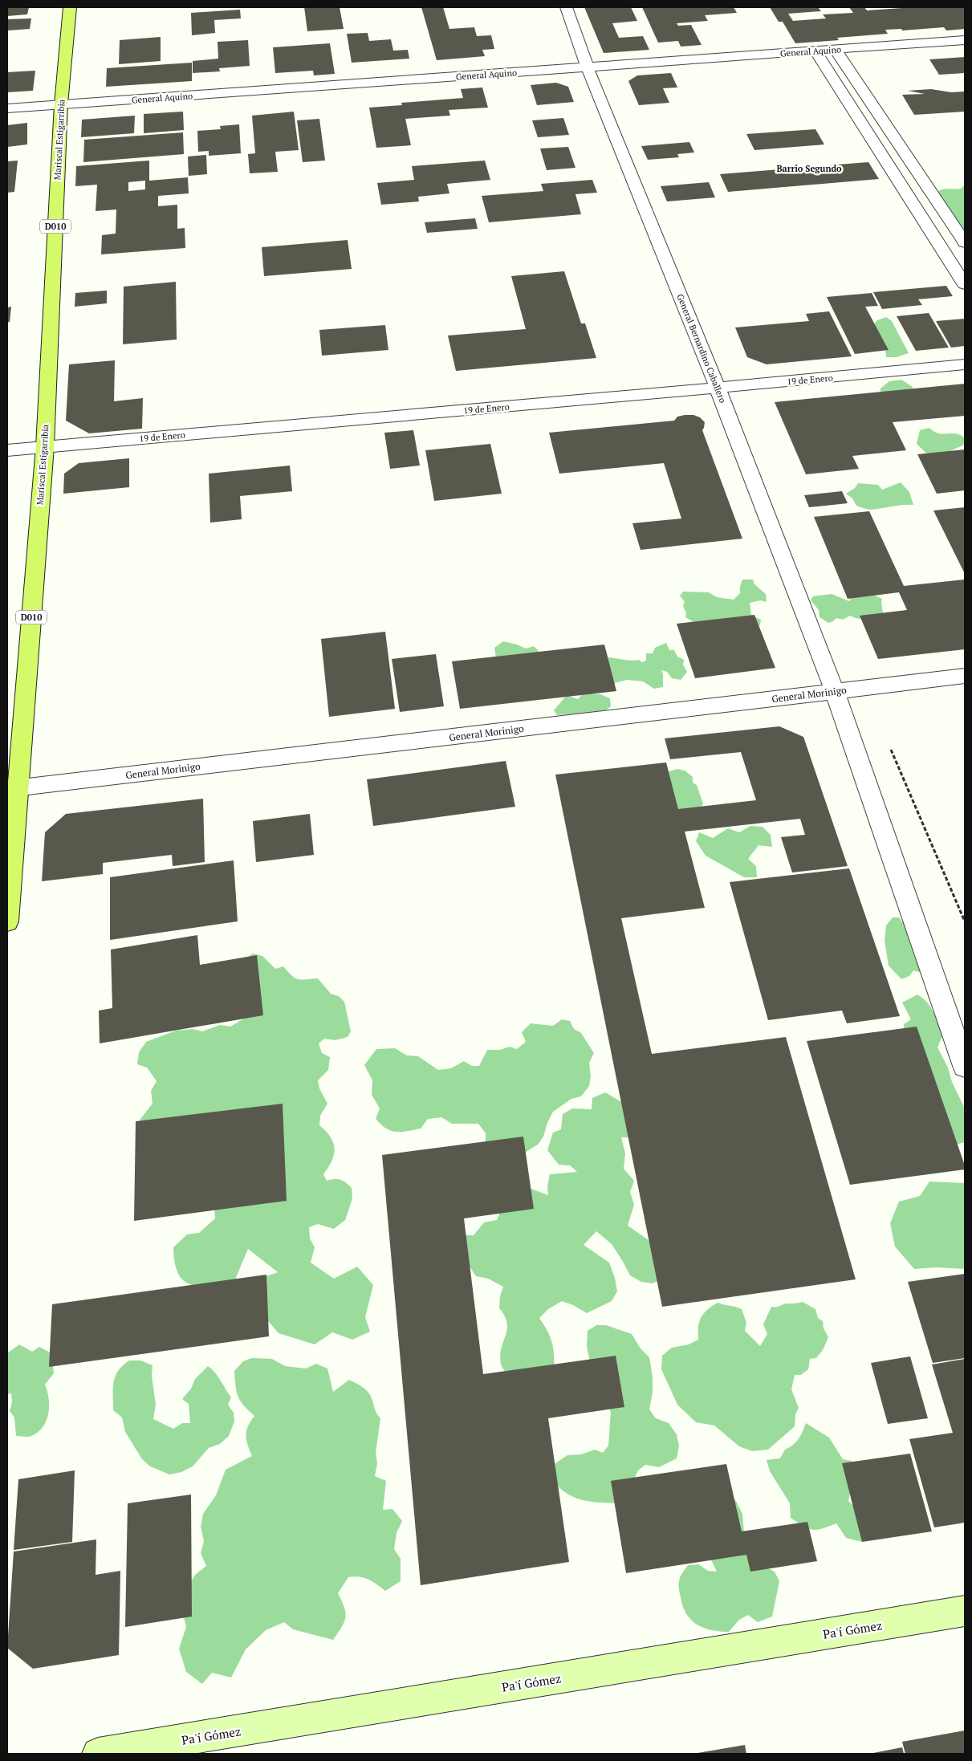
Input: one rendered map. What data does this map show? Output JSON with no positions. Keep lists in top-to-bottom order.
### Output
{
  "streets": {
    "main road": ["Mariscal Estigarribia", "D010"],
    "street": [
      "General Aquino",
      "General Bernardino Caballero",
      "19 de Enero",
      "General Morinigo",
      "Pa'í Gómez"
    ]
  },
  "crossings": [
    ["General Aquino", "Mariscal Estigarribia"],
    ["General Aquino", "General Bernardino Caballero"],
    ["Mariscal Estigarribia", "19 de Enero"],
    ["Mariscal Estigarribia", "General Morinigo"],
    ["General Bernardino Caballero", "19 de Enero"],
    ["General Bernardino Caballero", "General Morinigo"]
  ],
  "districts": ["Barrio Segundo"]
}
